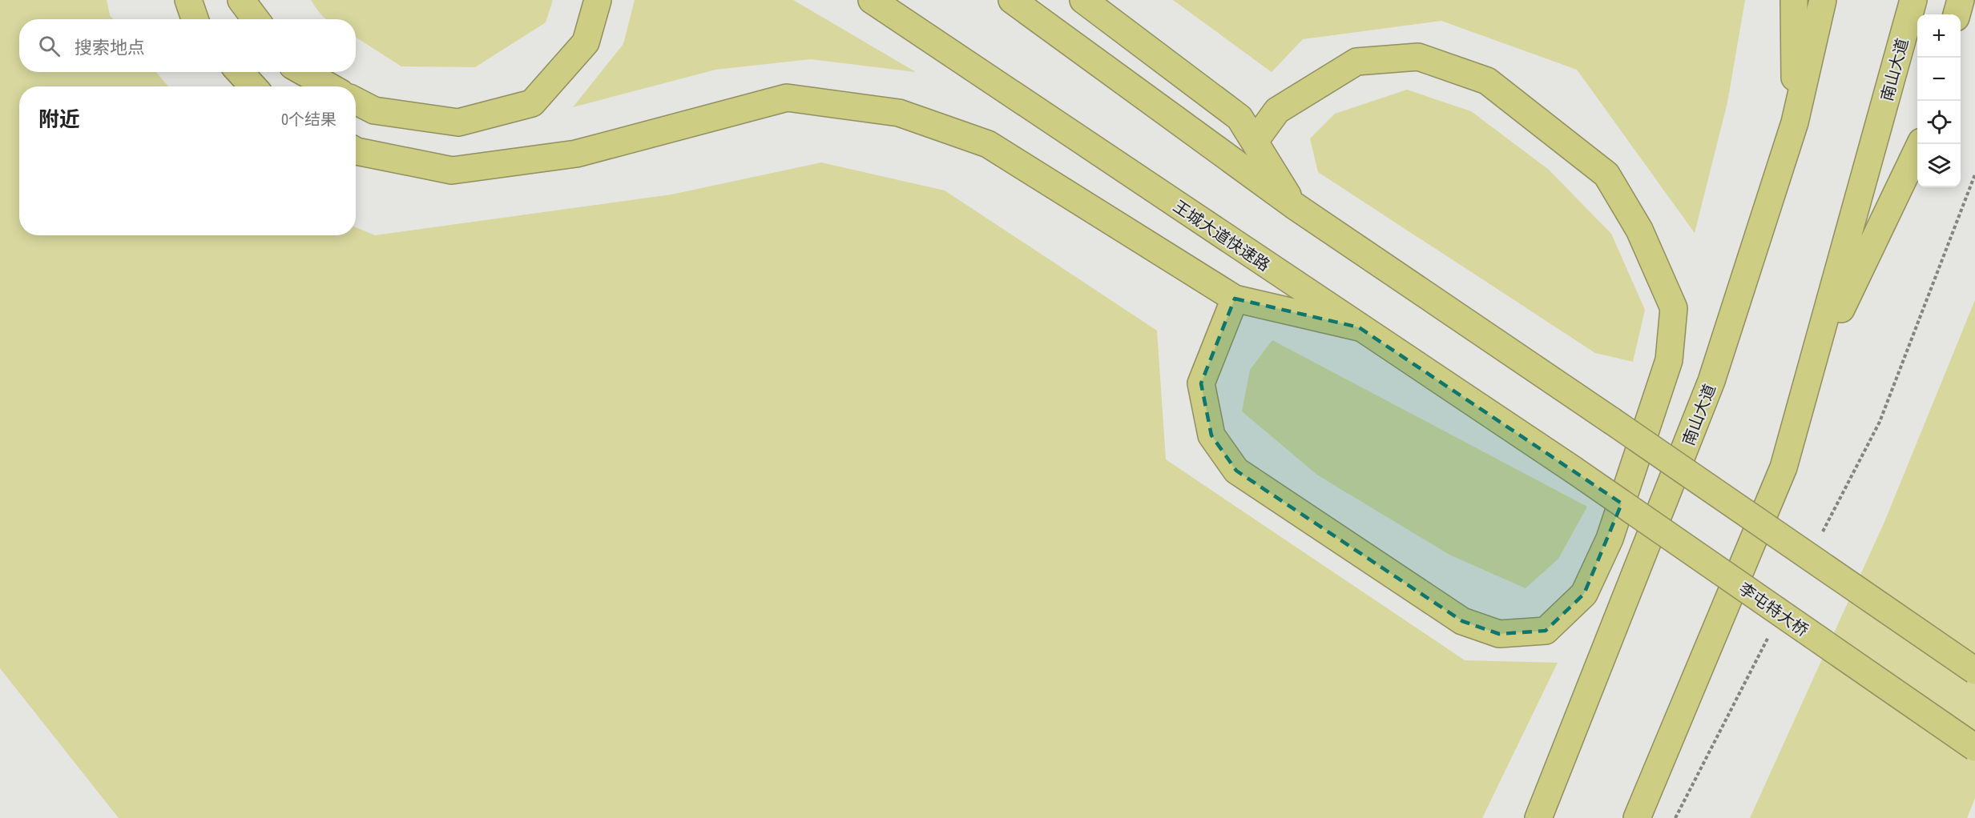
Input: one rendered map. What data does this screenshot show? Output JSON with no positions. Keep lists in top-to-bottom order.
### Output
{
  "streets": {
    "highway": ["南山大道", "王城大道快速路", "李屯特大桥"]
  },
  "crossings": [
    ["王城大道快速路", "李屯特大桥"]
  ],
  "page": {
    "map_buttons": ["+", "−"],
    "search": "搜索地点",
    "heading": ["附近", "0个结果"]
  }
}
